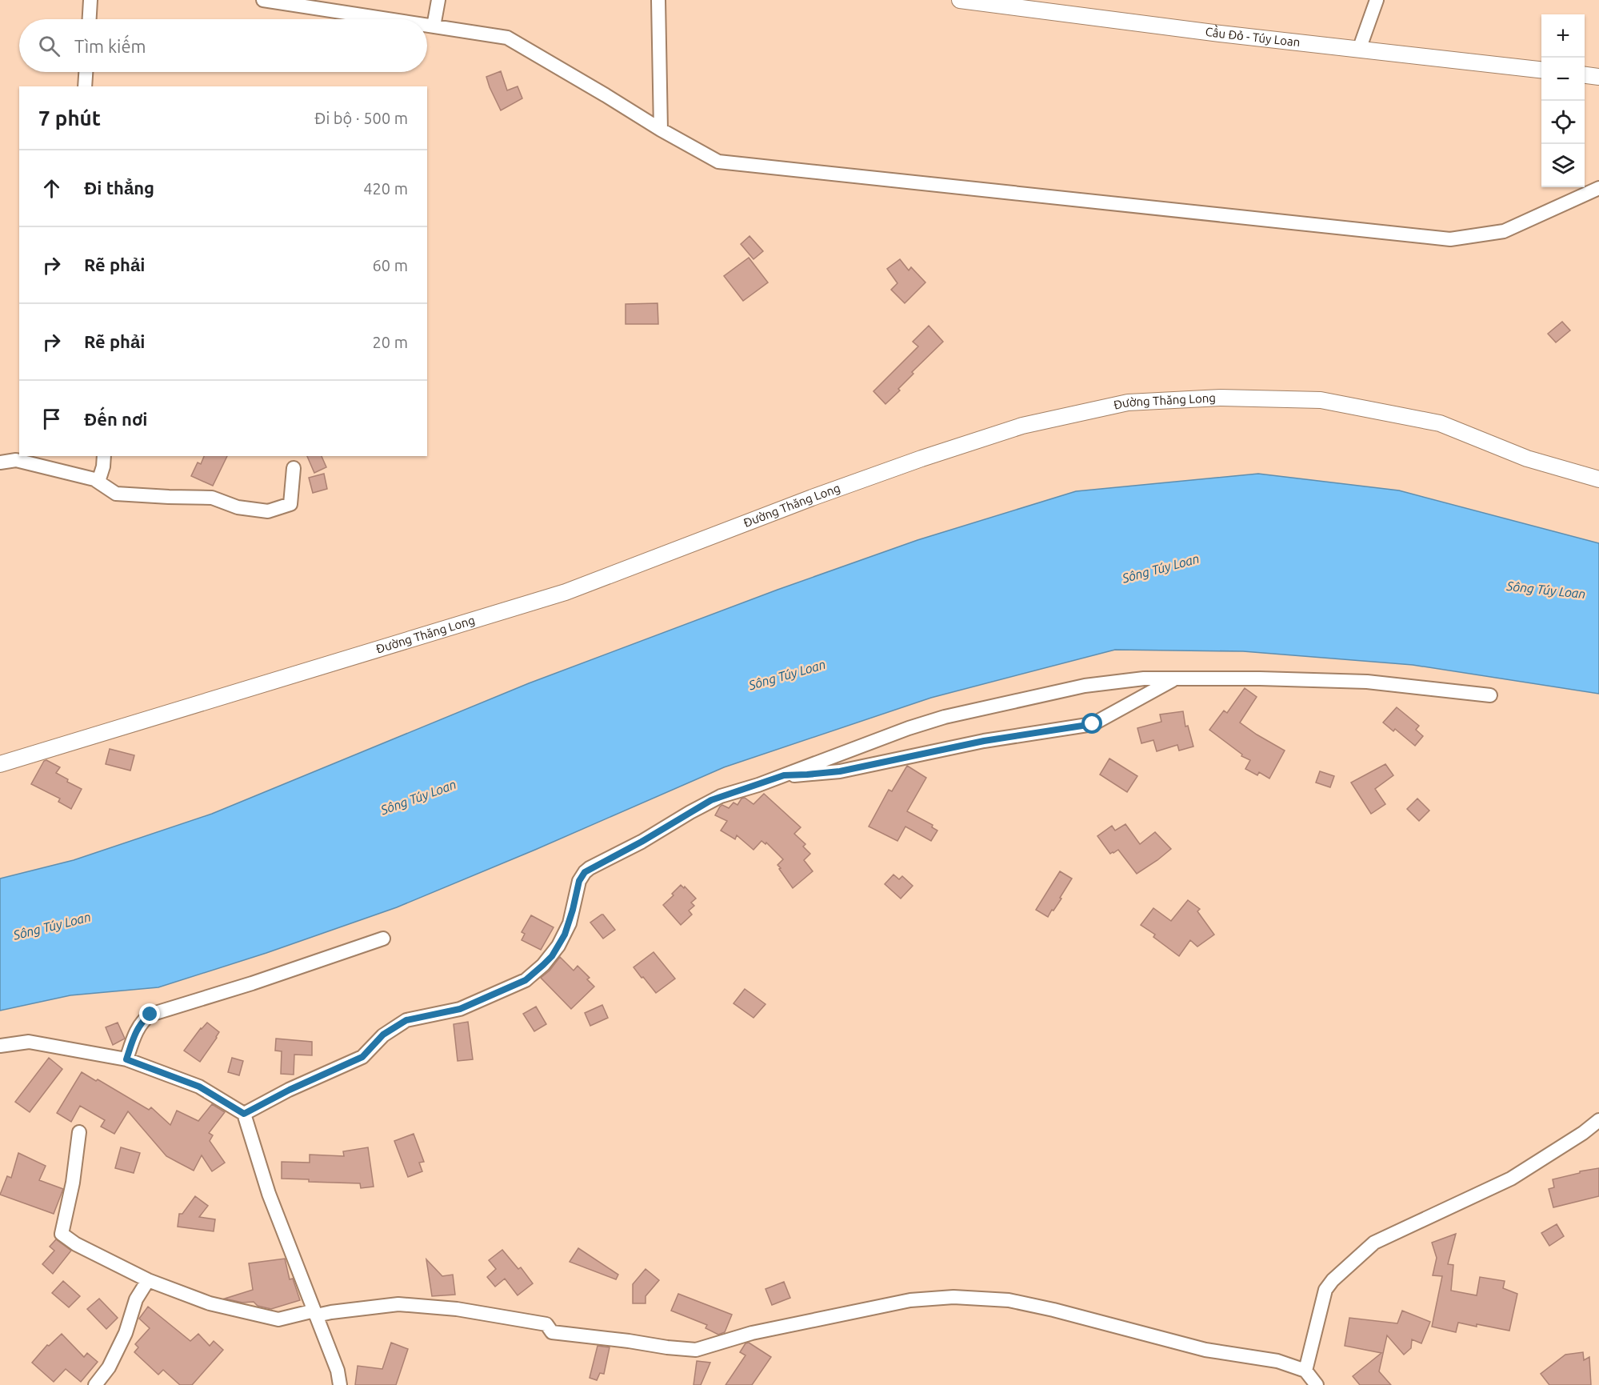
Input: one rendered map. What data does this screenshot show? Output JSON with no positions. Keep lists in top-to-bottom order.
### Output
{
  "streets": {
    "street": ["Cầu Đỏ - Túy Loan", "Đường Thăng Long"]
  },
  "water": ["Sông Túy Loan"],
  "page": {
    "map_buttons": ["+", "−"],
    "search": "Tìm kiếm",
    "heading": ["7 phút", "Đi bộ · 500 m"],
    "list": [
      ["Đi thẳng", "420 m"],
      ["Rẽ phải", "60 m"],
      ["Rẽ phải", "20 m"],
      "Đến nơi"
    ]
  }
}
